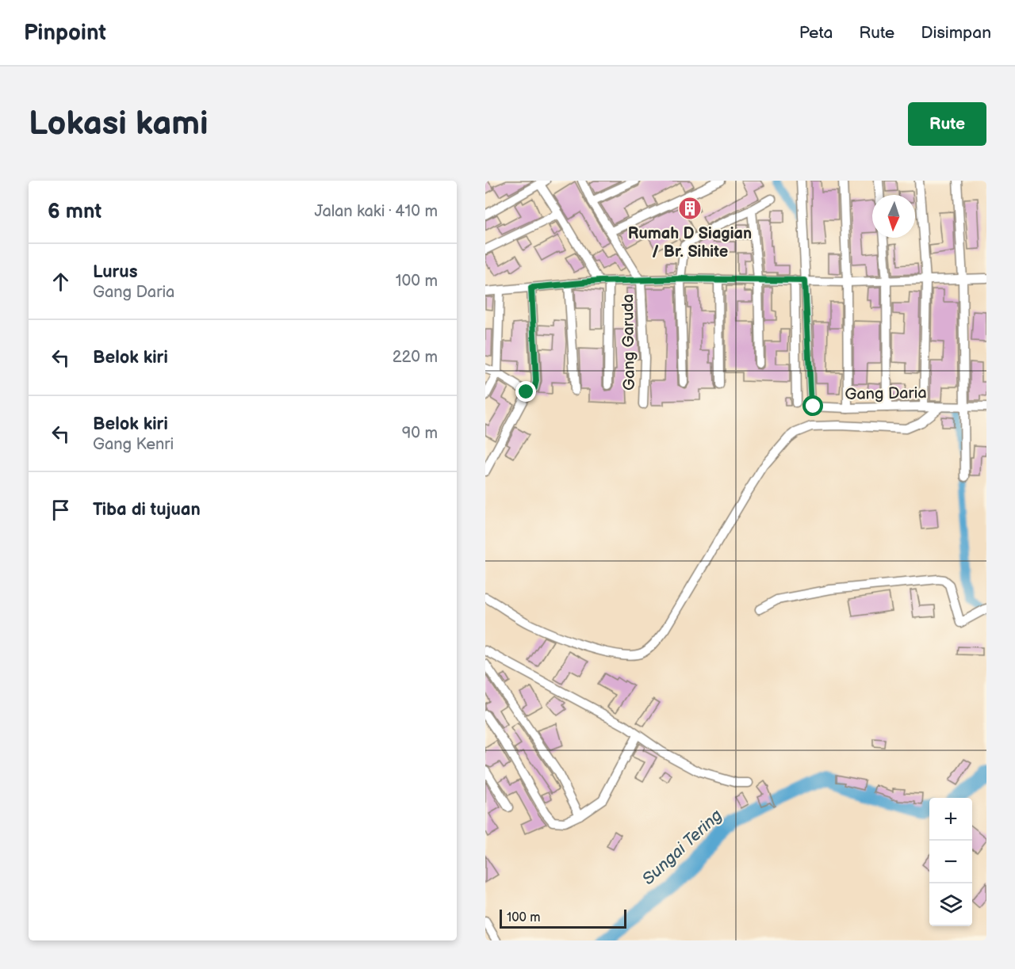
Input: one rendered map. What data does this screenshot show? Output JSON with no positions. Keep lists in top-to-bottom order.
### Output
{
  "streets": {
    "street": ["Gang Garuda", "Gang Daria"]
  },
  "water": ["Sungai Tering"],
  "places": {
    "building": ["Rumah D Siagian / Br. Sihite"]
  },
  "scale_bar": "100 m",
  "north": "bottom",
  "page": {
    "header": "Pinpoint",
    "nav": ["Peta", "Rute", "Disimpan"],
    "buttons": "Rute",
    "title": "Lokasi kami",
    "heading": ["6 mnt", "Jalan kaki · 410 m"],
    "list": [
      ["Lurus", "Gang Daria", "100 m"],
      ["Belok kiri", "220 m"],
      ["Belok kiri", "Gang Kenri", "90 m"],
      "Tiba di tujuan"
    ],
    "map_buttons": ["+", "−"],
    "scale": "100 m"
  }
}
